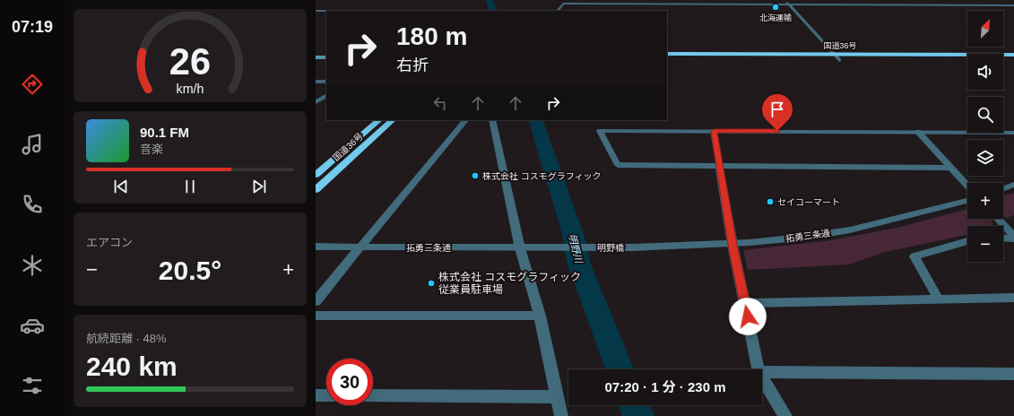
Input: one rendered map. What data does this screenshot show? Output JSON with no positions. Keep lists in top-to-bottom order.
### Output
{
  "streets": {
    "highway": ["国道36号"],
    "street": ["拓勇三条通", "明野橋"]
  },
  "crossings": [
    ["拓勇三条通", "明野橋"]
  ],
  "water": ["明野川"],
  "places": [
    "北海運輸",
    "株式会社 コスモグラフィック",
    "セイコーマート",
    "株式会社 コスモグラフィック 従業員駐車場"
  ],
  "north": "top right",
  "page": {
    "tabs": "07:19",
    "map_buttons": ["+", "−"],
    "turn": ["180 m", "右折"],
    "song": ["90.1 FM", "音楽"],
    "tile": [
      "エアコン",
      ["航続距離 · 48%", "240 km"]
    ],
    "heat": ["−", "20.5°", "+"],
    "limit": "30",
    "trip": "07:20 · 1 分 · 230 m",
    "gauge": ["26", "km/h"]
  }
}
